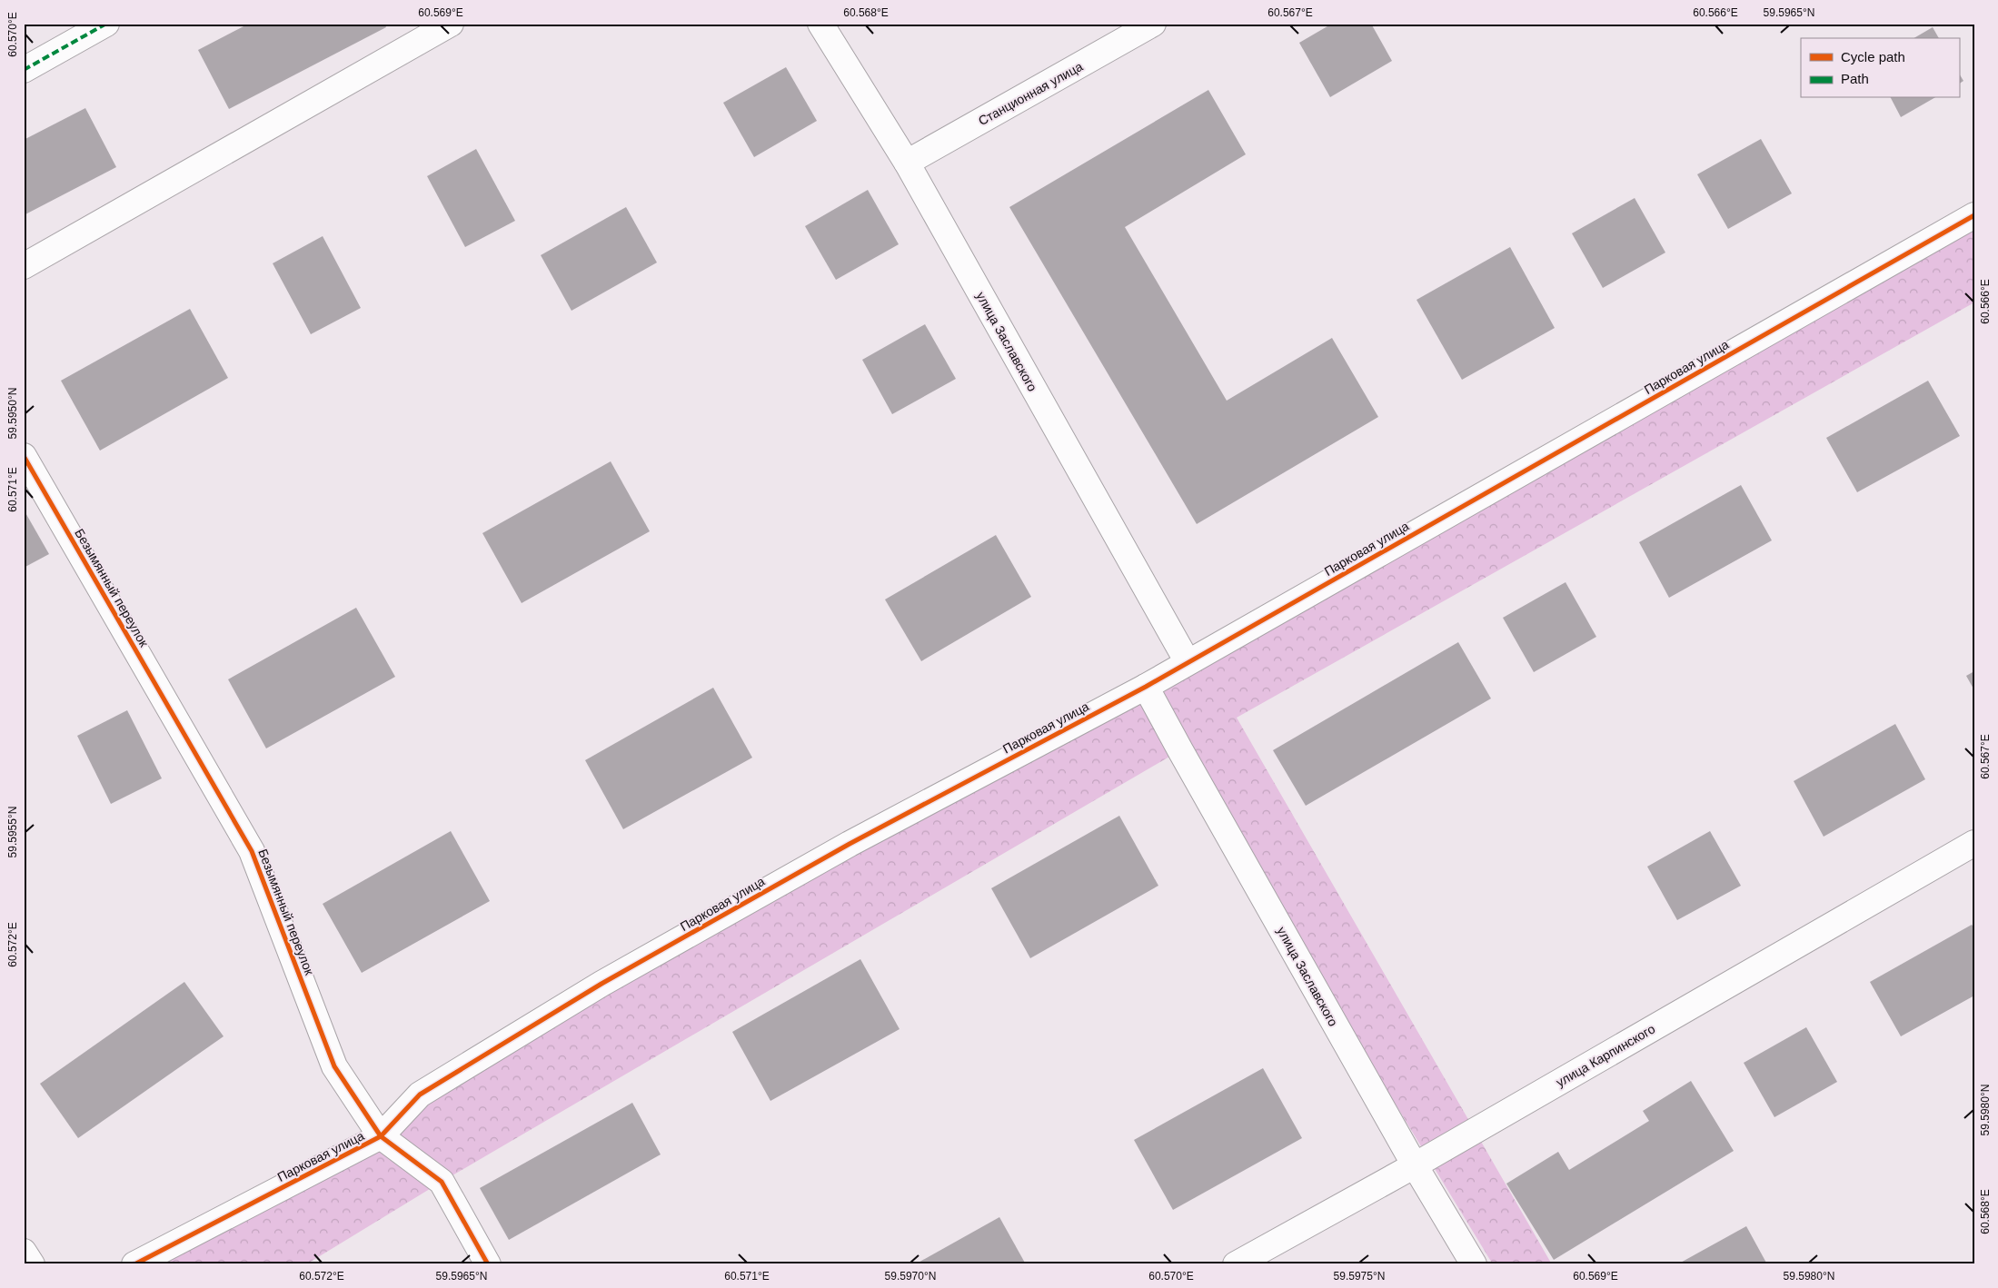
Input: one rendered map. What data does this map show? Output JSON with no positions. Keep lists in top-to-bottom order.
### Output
{
  "streets": {
    "street": [
      "Станционная улица",
      "улица Заславского",
      "Парковая улица",
      "Безымянный переулок",
      "улица Карпинского"
    ]
  },
  "crossings": [
    ["Станционная улица", "улица Заславского"],
    ["улица Заславского", "Парковая улица"],
    ["улица Заславского", "улица Карпинского"],
    ["Парковая улица", "Безымянный переулок"]
  ],
  "legend": ["Cycle path", "Path"],
  "coordinates": [
    "60.569°E",
    "60.568°E",
    "60.567°E",
    "60.566°E",
    "59.5965°N",
    "60.570°E",
    "59.5950°N",
    "60.571°E",
    "59.5955°N",
    "60.572°E",
    "59.5980°N",
    "59.5970°N",
    "59.5975°N"
  ]
}
